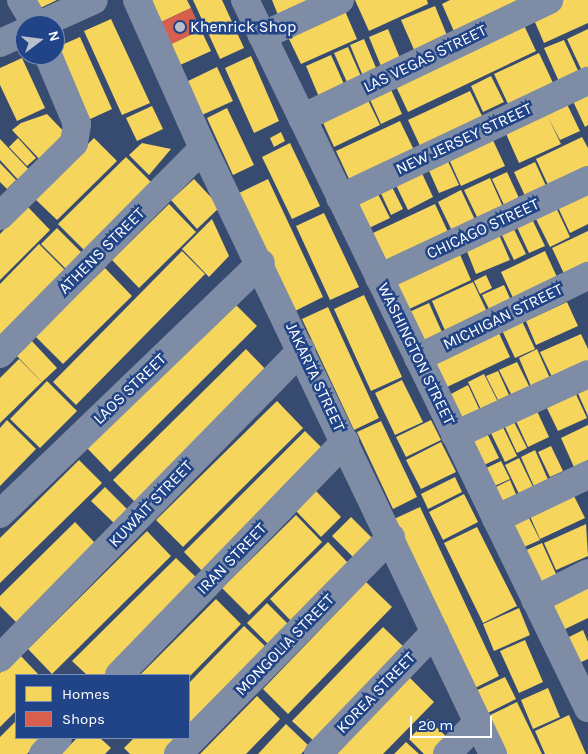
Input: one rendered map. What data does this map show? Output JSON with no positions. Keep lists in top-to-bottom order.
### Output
{
  "streets": {
    "street": [
      "LAS VEGAS STREET",
      "NEW JERSEY STREET",
      "CHICAGO STREET",
      "ATHENS STREET",
      "MICHIGAN STREET",
      "WASHINGTON STREET",
      "JAKARTA STREET",
      "LAOS STREET",
      "KUWAIT STREET",
      "IRAN STREET",
      "MONGOLIA STREET",
      "KOREA STREET"
    ]
  },
  "crossings": [
    ["LAS VEGAS STREET", "WASHINGTON STREET"],
    ["NEW JERSEY STREET", "WASHINGTON STREET"],
    ["CHICAGO STREET", "WASHINGTON STREET"],
    ["ATHENS STREET", "JAKARTA STREET"],
    ["MICHIGAN STREET", "WASHINGTON STREET"],
    ["JAKARTA STREET", "LAOS STREET"],
    ["JAKARTA STREET", "KUWAIT STREET"],
    ["JAKARTA STREET", "IRAN STREET"],
    ["JAKARTA STREET", "MONGOLIA STREET"],
    ["JAKARTA STREET", "KOREA STREET"]
  ],
  "places": ["Khenrick Shop"],
  "legend": ["Homes", "Shops"],
  "scale_bar": "20 m",
  "north": "right"
}
